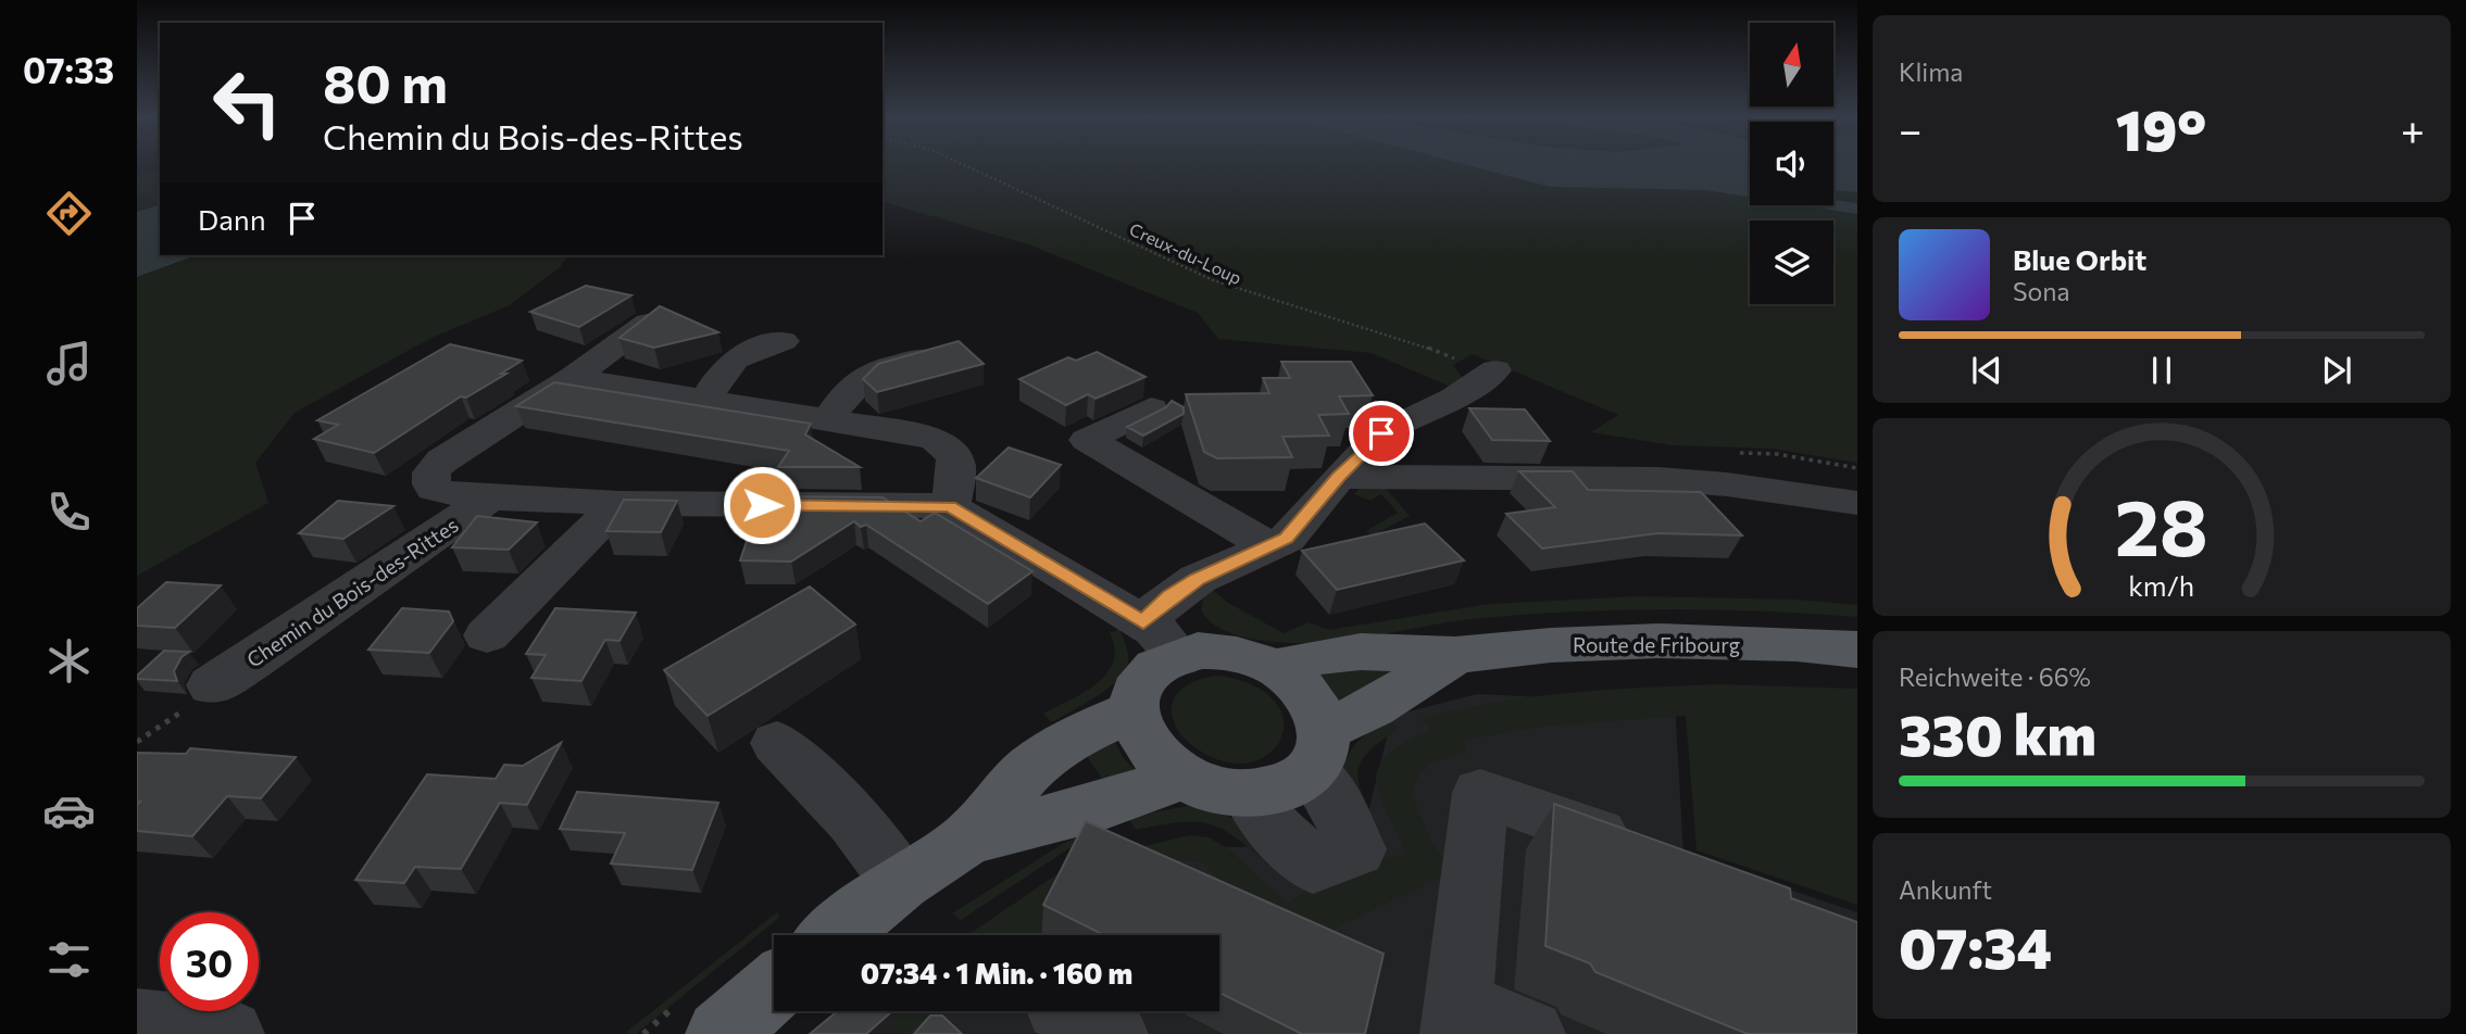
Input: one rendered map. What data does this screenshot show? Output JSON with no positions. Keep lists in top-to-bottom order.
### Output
{
  "streets": {
    "main road": ["Route de Fribourg"],
    "street": ["Chemin du Bois-des-Rittes"],
    "path": ["Creux-du-Loup"]
  },
  "north": "top",
  "page": {
    "tabs": "07:33",
    "tile": [
      "Klima",
      ["Reichweite · 66%", "330 km"],
      ["Ankunft", "07:34"]
    ],
    "turn": ["80 m", "Chemin du Bois-des-Rittes"],
    "heat": ["−", "19°", "+"],
    "then": "Dann",
    "song": ["Blue Orbit", "Sona"],
    "limit": "30",
    "trip": "07:34 · 1 Min. · 160 m",
    "gauge": ["28", "km/h"]
  }
}
